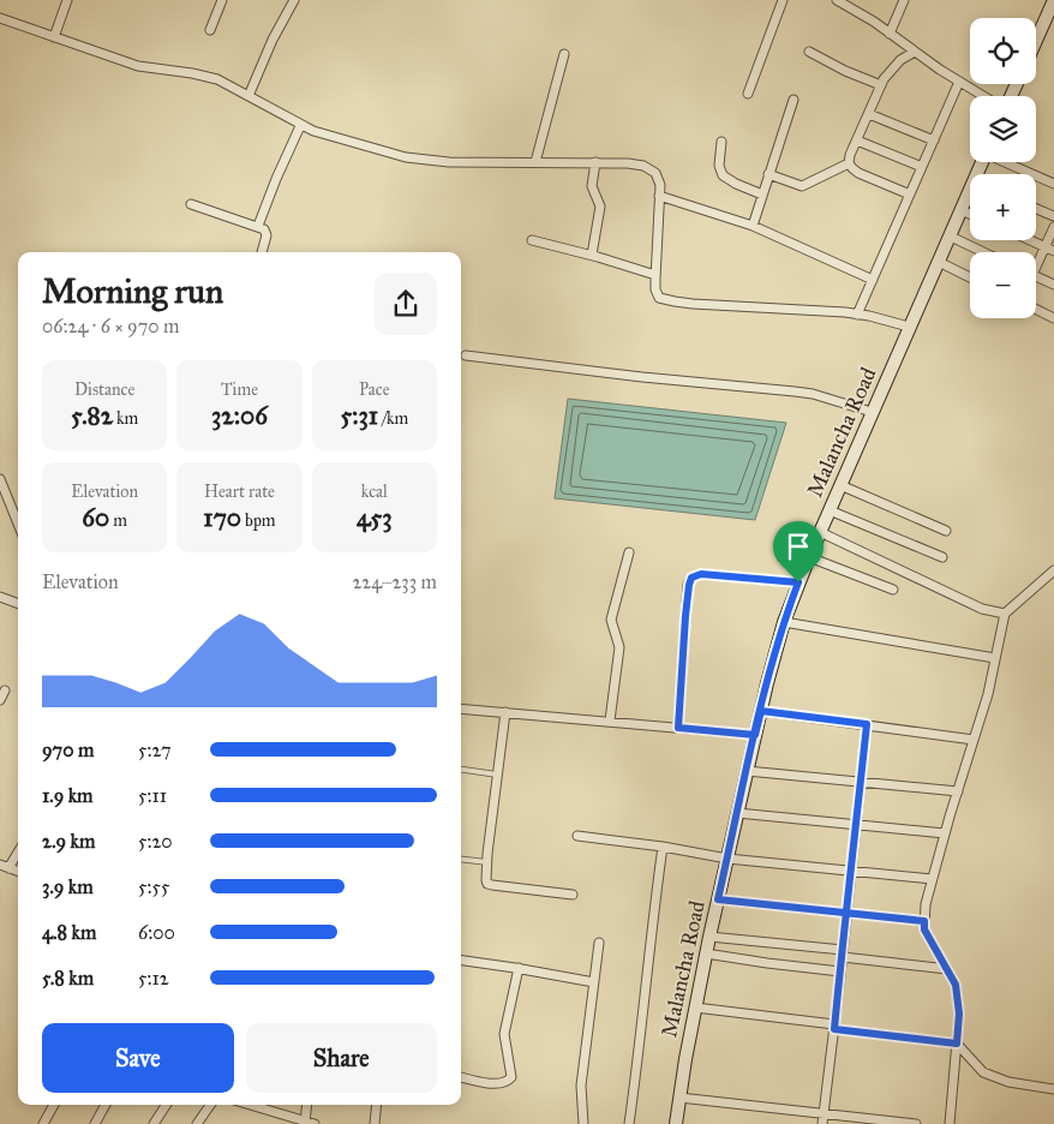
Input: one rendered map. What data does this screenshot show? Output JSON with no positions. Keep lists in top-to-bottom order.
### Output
{
  "streets": {
    "main road": ["Malancha Road"]
  },
  "page": {
    "map_buttons": ["+", "−"],
    "heading": ["Morning run", "06:24 · 6 × 970 m"],
    "stats": [
      ["Distance", "5.82 km"],
      ["Time", "32:06"],
      ["Pace", "5:31 /km"],
      ["Elevation", "60 m"],
      ["Heart rate", "170 bpm"],
      ["kcal", "453"]
    ],
    "chart": ["Elevation", "224–233 m"],
    "list": [
      {
        "name": "970 m",
        "note": "5:27"
      },
      {
        "name": "1.9 km",
        "note": "5:11"
      },
      {
        "name": "2.9 km",
        "note": "5:20"
      },
      {
        "name": "3.9 km",
        "note": "5:55"
      },
      {
        "name": "4.8 km",
        "note": "6:00"
      },
      {
        "name": "5.8 km",
        "note": "5:12"
      }
    ],
    "buttons": ["Save", "Share"]
  }
}
